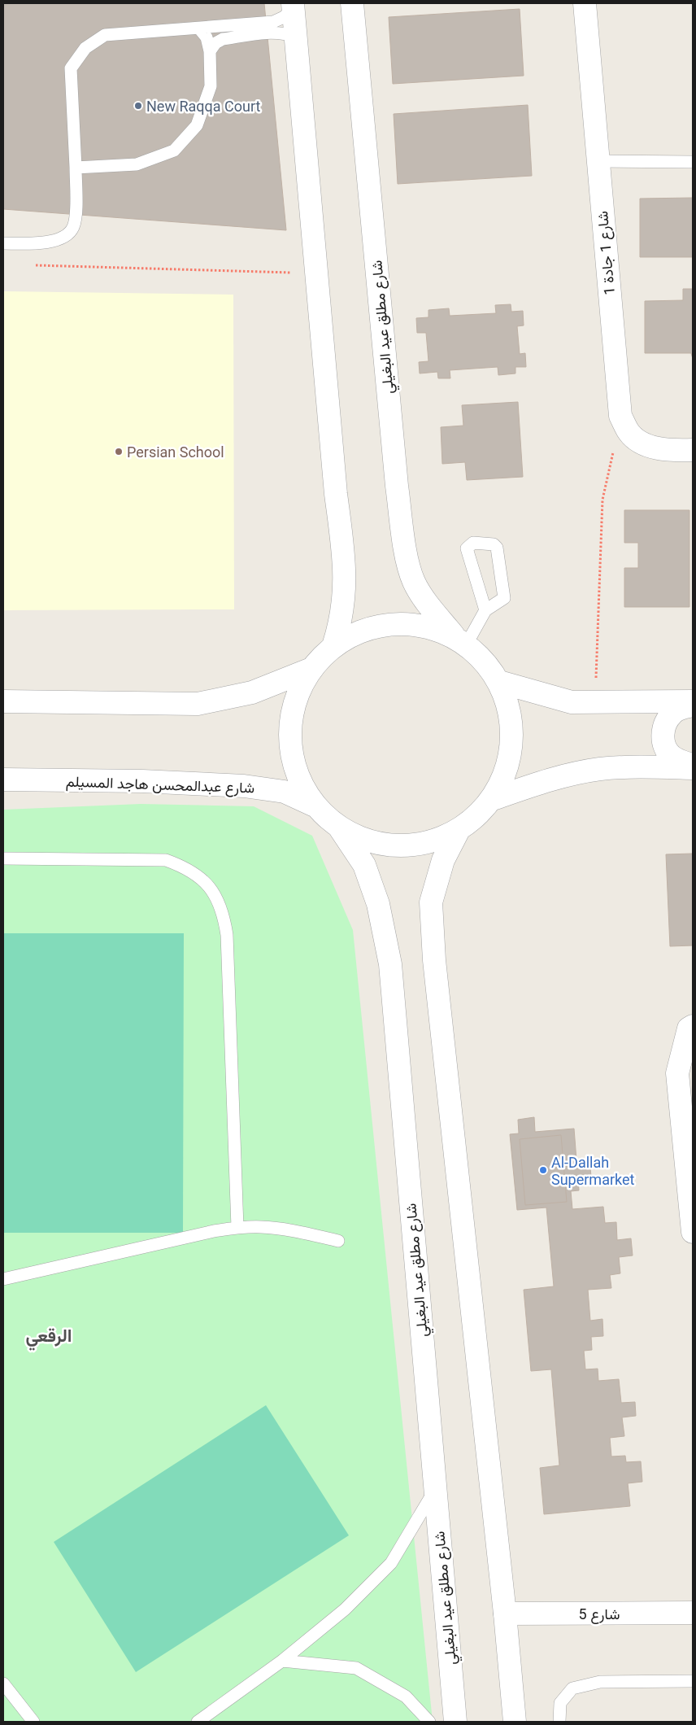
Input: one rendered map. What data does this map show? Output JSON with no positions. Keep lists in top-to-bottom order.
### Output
{
  "streets": {
    "street": [
      "شارع 1 جادة 1",
      "شارع مطلق عيد البغيلي",
      "شارع عبدالمحسن هاجد المسيلم",
      "شارع 5"
    ]
  },
  "districts": ["الرقعي"],
  "places": ["New Raqqa Court", "Persian School", "Al-Dallah Supermarket"]
}
